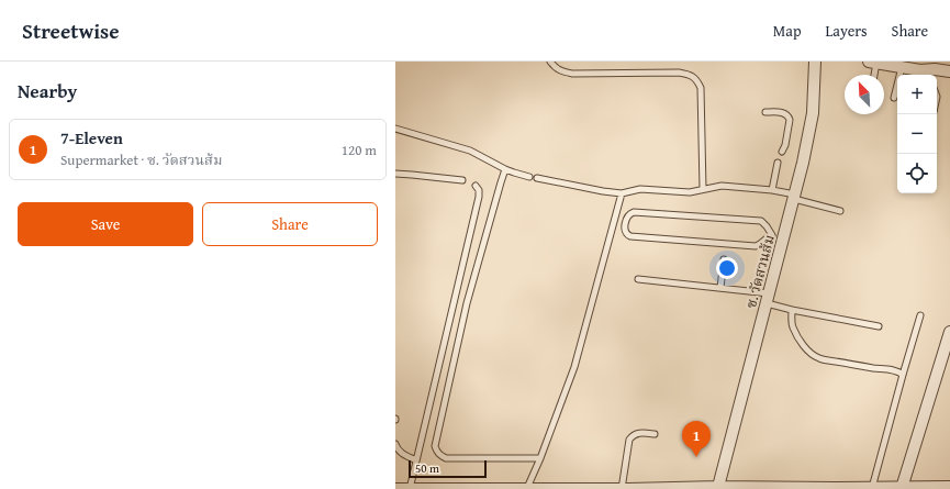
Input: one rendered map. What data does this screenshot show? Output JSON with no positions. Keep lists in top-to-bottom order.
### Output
{
  "streets": {
    "street": ["ซ. วัดสวนส้ม"]
  },
  "scale_bar": "50 m",
  "north": "top left",
  "page": {
    "header": "Streetwise",
    "nav": ["Map", "Layers", "Share"],
    "heading": "Nearby",
    "map_buttons": ["+", "−"],
    "list": [
      {
        "mark": "1",
        "name": "7-Eleven",
        "note": "Supermarket · ซ. วัดสวนส้ม",
        "value": "120 m"
      }
    ],
    "buttons": ["Save", "Share"],
    "pins": "1",
    "scale": "50 m"
  }
}
